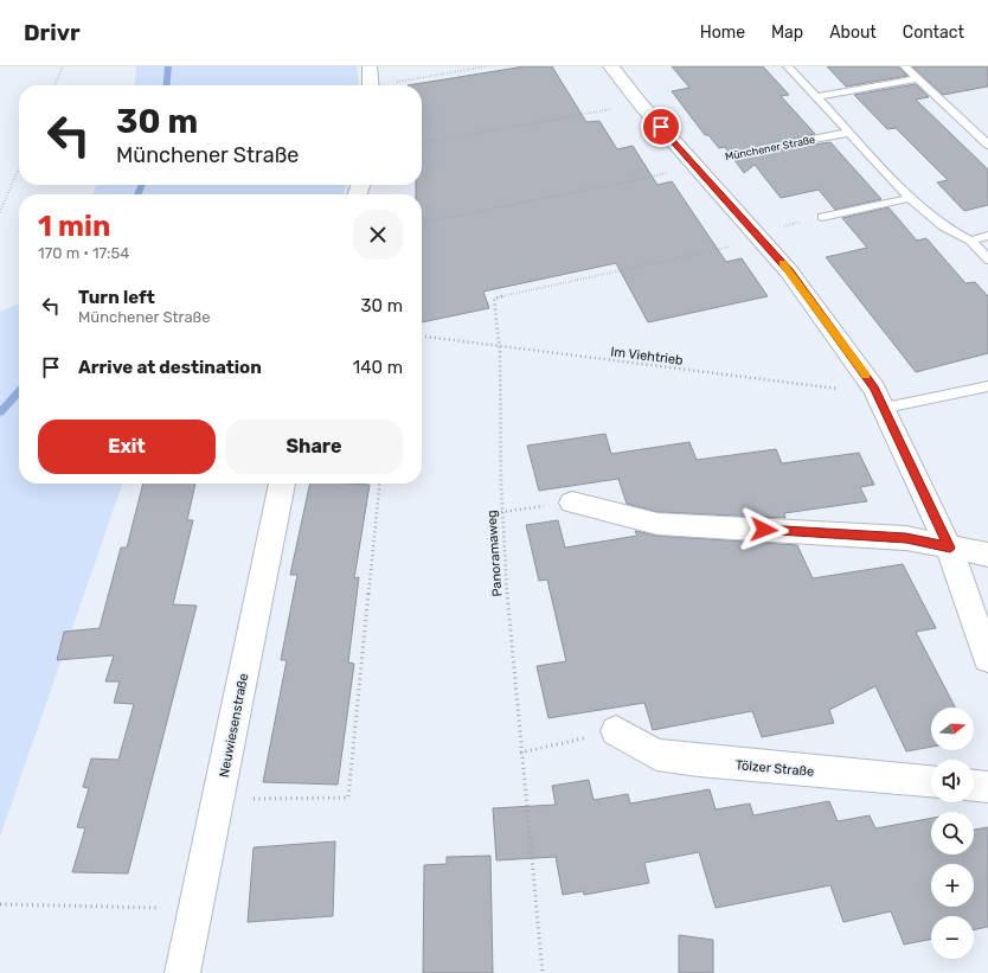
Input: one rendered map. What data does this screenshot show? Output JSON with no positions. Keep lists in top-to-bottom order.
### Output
{
  "streets": {
    "street": ["Neuwiesenstraße", "Tölzer Straße"],
    "lane": ["Münchener Straße"],
    "path": ["Im Viehtrieb", "Panoramaweg"]
  },
  "crossings": [
    ["Im Viehtrieb", "Panoramaweg"]
  ],
  "north": "right",
  "page": {
    "header": "Drivr",
    "nav": [
      "Home",
      "Map",
      "About",
      "Contact"
    ],
    "turn": ["30 m", "Münchener Straße"],
    "heading": ["1 min", "170 m · 17:54"],
    "list": [
      {
        "name": "Turn left",
        "note": "Münchener Straße",
        "value": "30 m"
      },
      {
        "name": "Arrive at destination",
        "value": "140 m"
      }
    ],
    "buttons": ["Exit", "Share"],
    "map_buttons": ["+", "−"]
  }
}
